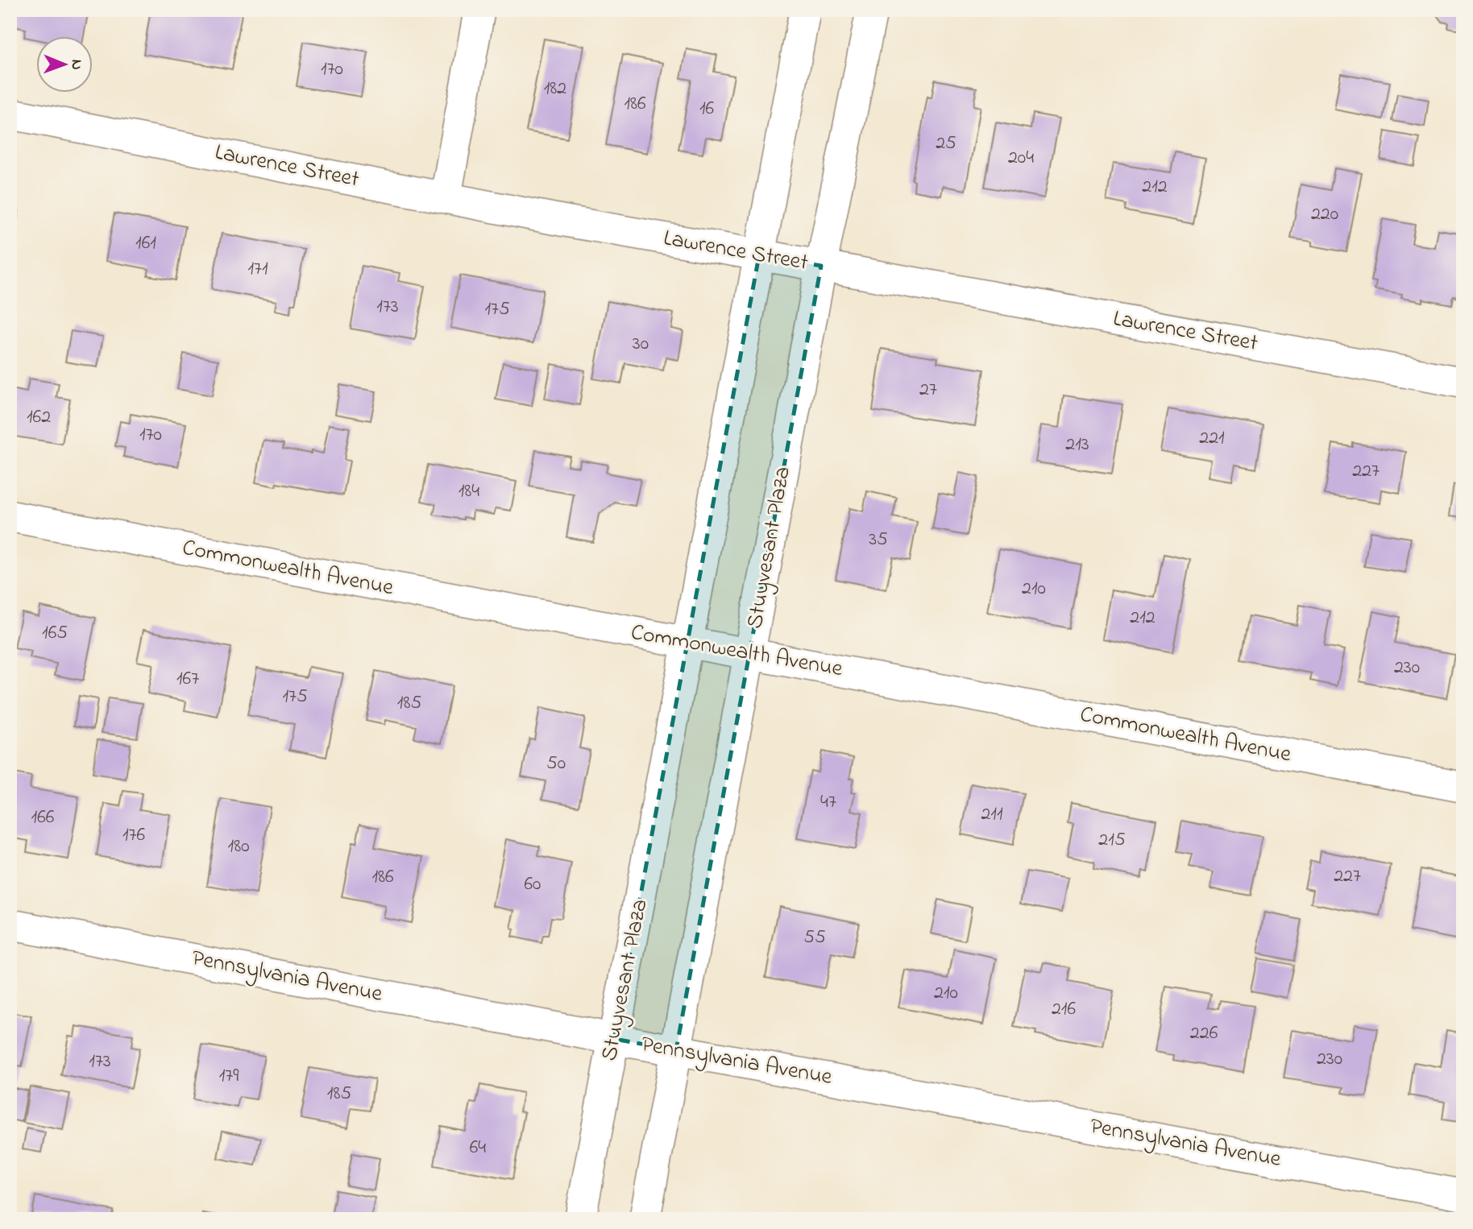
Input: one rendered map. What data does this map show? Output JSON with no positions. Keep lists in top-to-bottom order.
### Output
{
  "streets": {
    "street": [
      "Lawrence Street",
      "Stuyvesant Plaza",
      "Commonwealth Avenue",
      "Pennsylvania Avenue"
    ]
  },
  "crossings": [
    ["Lawrence Street", "Stuyvesant Plaza"],
    ["Stuyvesant Plaza", "Commonwealth Avenue"],
    ["Stuyvesant Plaza", "Pennsylvania Avenue"]
  ],
  "house_numbers": [
    "170",
    "182",
    "186",
    "16",
    "25",
    "204",
    "212",
    "220",
    "161",
    "171",
    "173",
    "175",
    "30",
    "27",
    "162",
    "170",
    "221",
    "213",
    "227",
    "184",
    "35",
    "210",
    "212",
    "165",
    "230",
    "167",
    "175",
    "185",
    "50",
    "47",
    "211",
    "166",
    "176",
    "215",
    "180",
    "227",
    "186",
    "60",
    "55",
    "210",
    "216",
    "226",
    "230",
    "173",
    "179",
    "185",
    "64"
  ],
  "north": "right"
}
